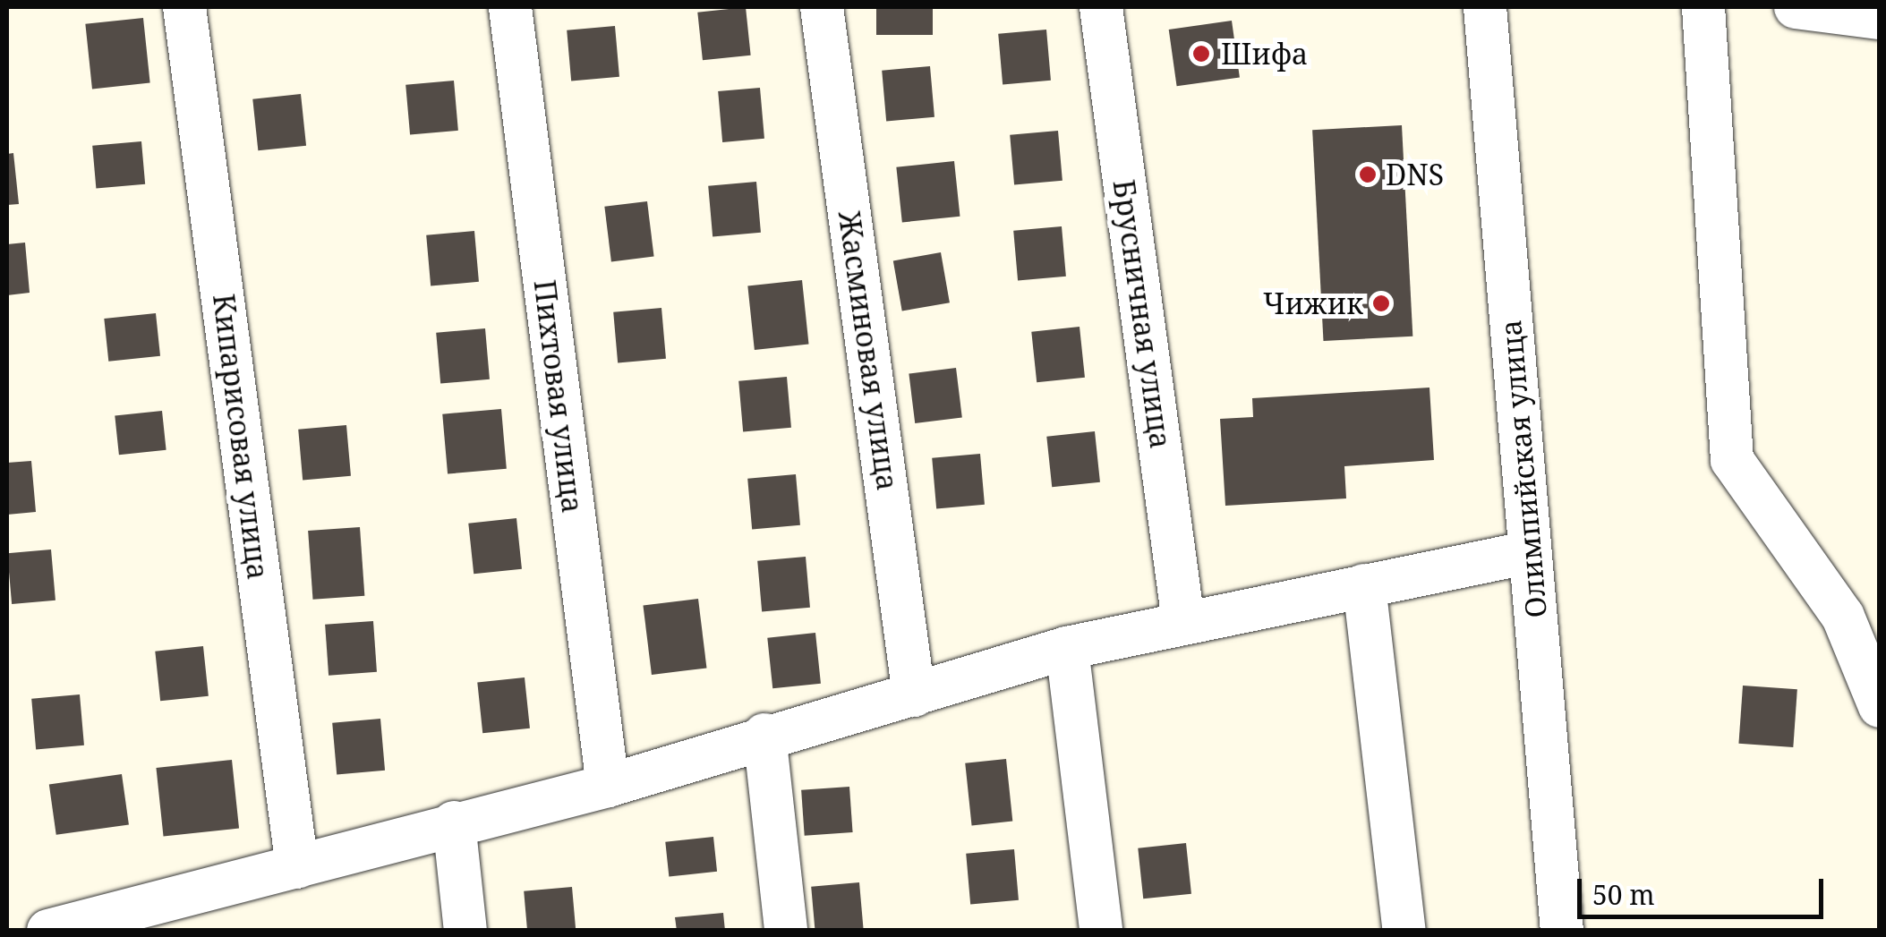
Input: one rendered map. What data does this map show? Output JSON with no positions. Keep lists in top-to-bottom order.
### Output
{
  "streets": {
    "street": [
      "Брусничная улица",
      "Жасминовая улица",
      "Пихтовая улица",
      "Кипарисовая улица",
      "Олимпийская улица"
    ]
  },
  "places": ["Шифа", "DNS", "Чижик"],
  "scale_bar": "50 m"
}
